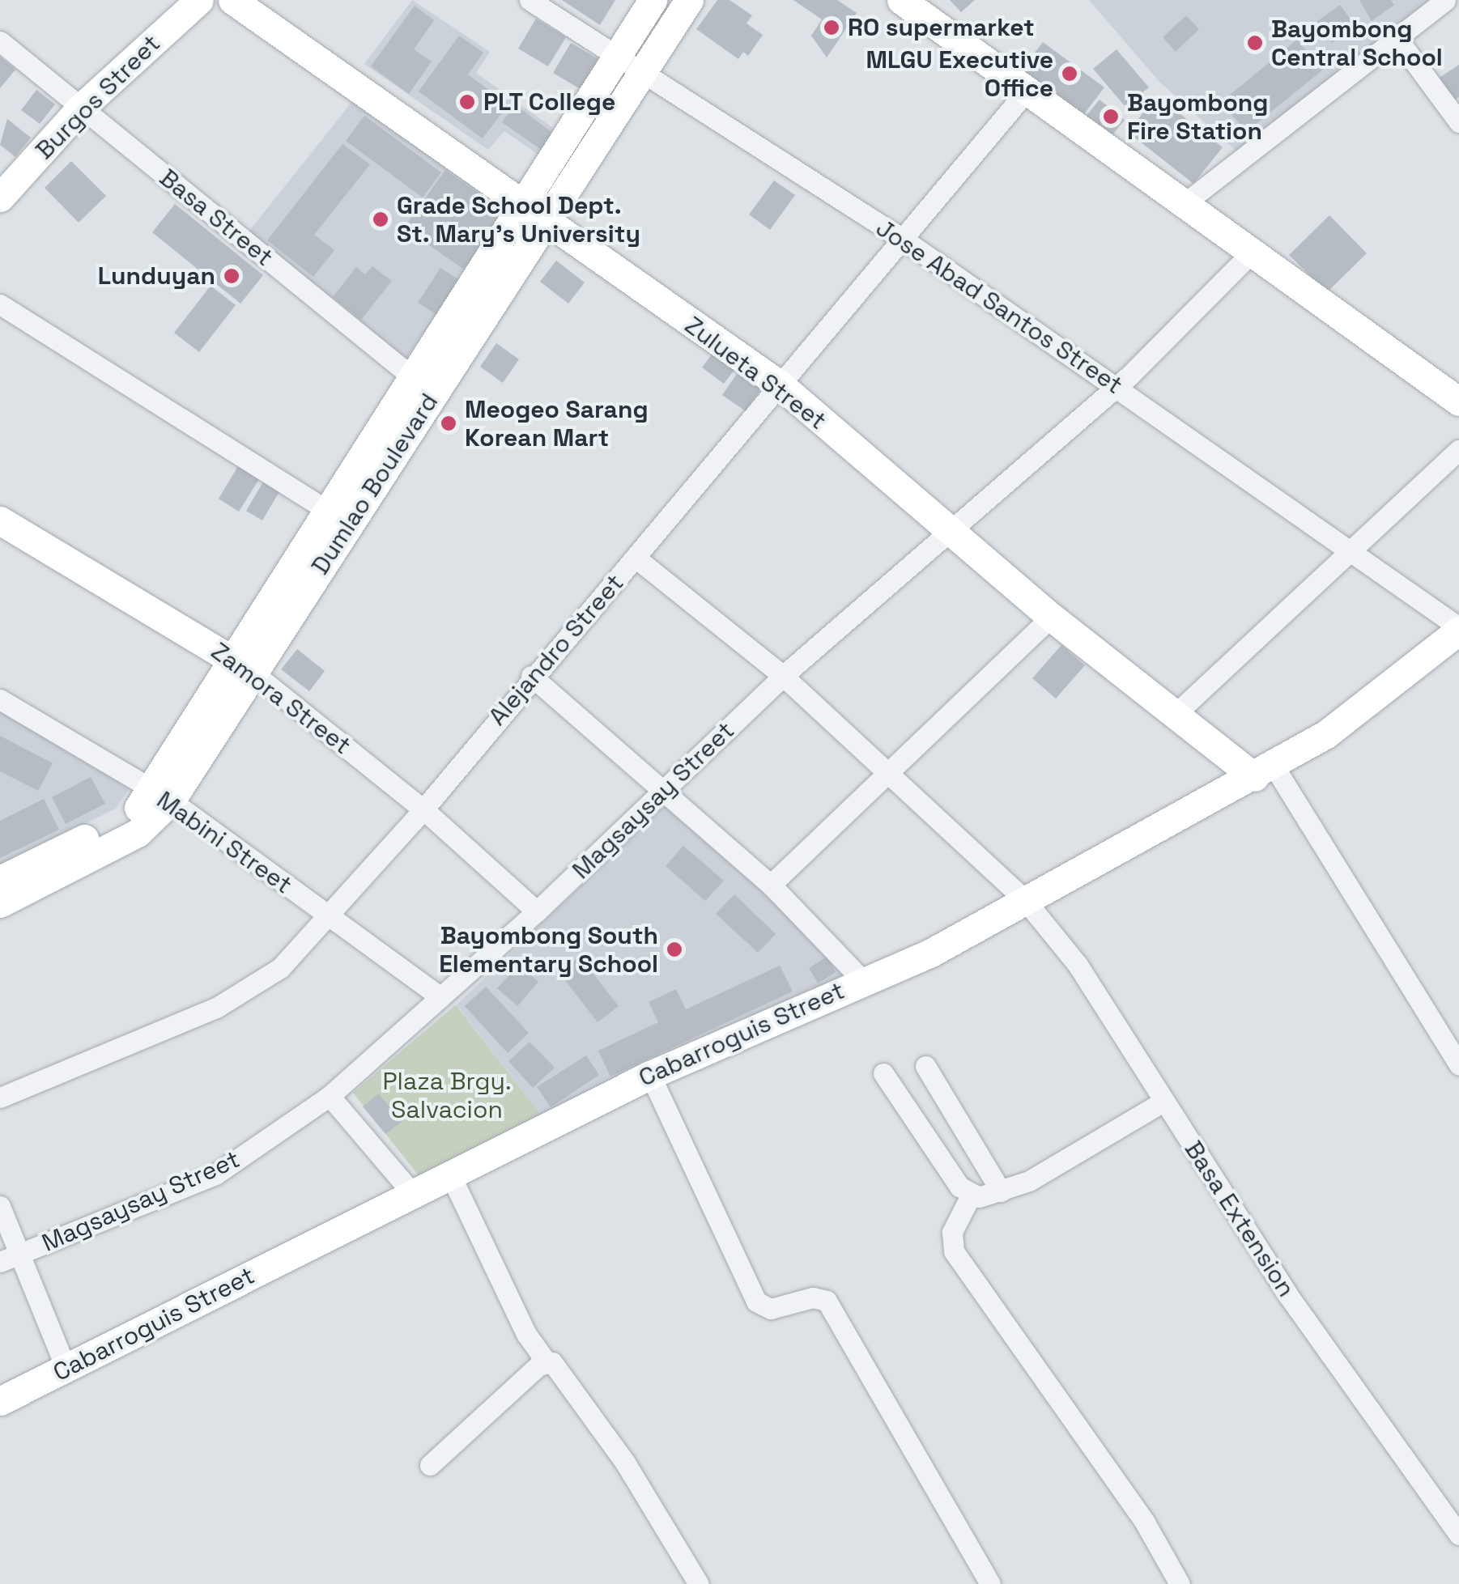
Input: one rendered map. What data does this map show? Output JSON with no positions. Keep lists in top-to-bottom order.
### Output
{
  "streets": {
    "street": [
      "Burgos Street",
      "Basa Street",
      "Jose Abad Santos Street",
      "Zulueta Street",
      "Dumlao Boulevard",
      "Alejandro Street",
      "Zamora Street",
      "Magsaysay Street",
      "Mabini Street",
      "Cabarroguis Street",
      "Basa Extension"
    ]
  },
  "crossings": [
    ["Burgos Street", "Basa Street"],
    ["Basa Street", "Dumlao Boulevard"],
    ["Jose Abad Santos Street", "Dumlao Boulevard"],
    ["Jose Abad Santos Street", "Alejandro Street"],
    ["Jose Abad Santos Street", "Magsaysay Street"],
    ["Jose Abad Santos Street", "Cabarroguis Street"],
    ["Zulueta Street", "Dumlao Boulevard"],
    ["Zulueta Street", "Alejandro Street"],
    ["Zulueta Street", "Magsaysay Street"],
    ["Zulueta Street", "Cabarroguis Street"],
    ["Dumlao Boulevard", "Zamora Street"],
    ["Dumlao Boulevard", "Mabini Street"],
    ["Alejandro Street", "Zamora Street"],
    ["Alejandro Street", "Mabini Street"],
    ["Zamora Street", "Magsaysay Street"],
    ["Magsaysay Street", "Mabini Street"],
    ["Cabarroguis Street", "Basa Extension"]
  ],
  "parks": ["Plaza Brgy. Salvacion"],
  "places": [
    "RO supermarket",
    "Bayombong Central School",
    "MLGU Executive Office",
    "PLT College",
    "Bayombong Fire Station",
    "Grade School Dept. St. Mary's University",
    "Lunduyan",
    "Meogeo Sarang Korean Mart",
    "Bayombong South Elementary School"
  ]
}
